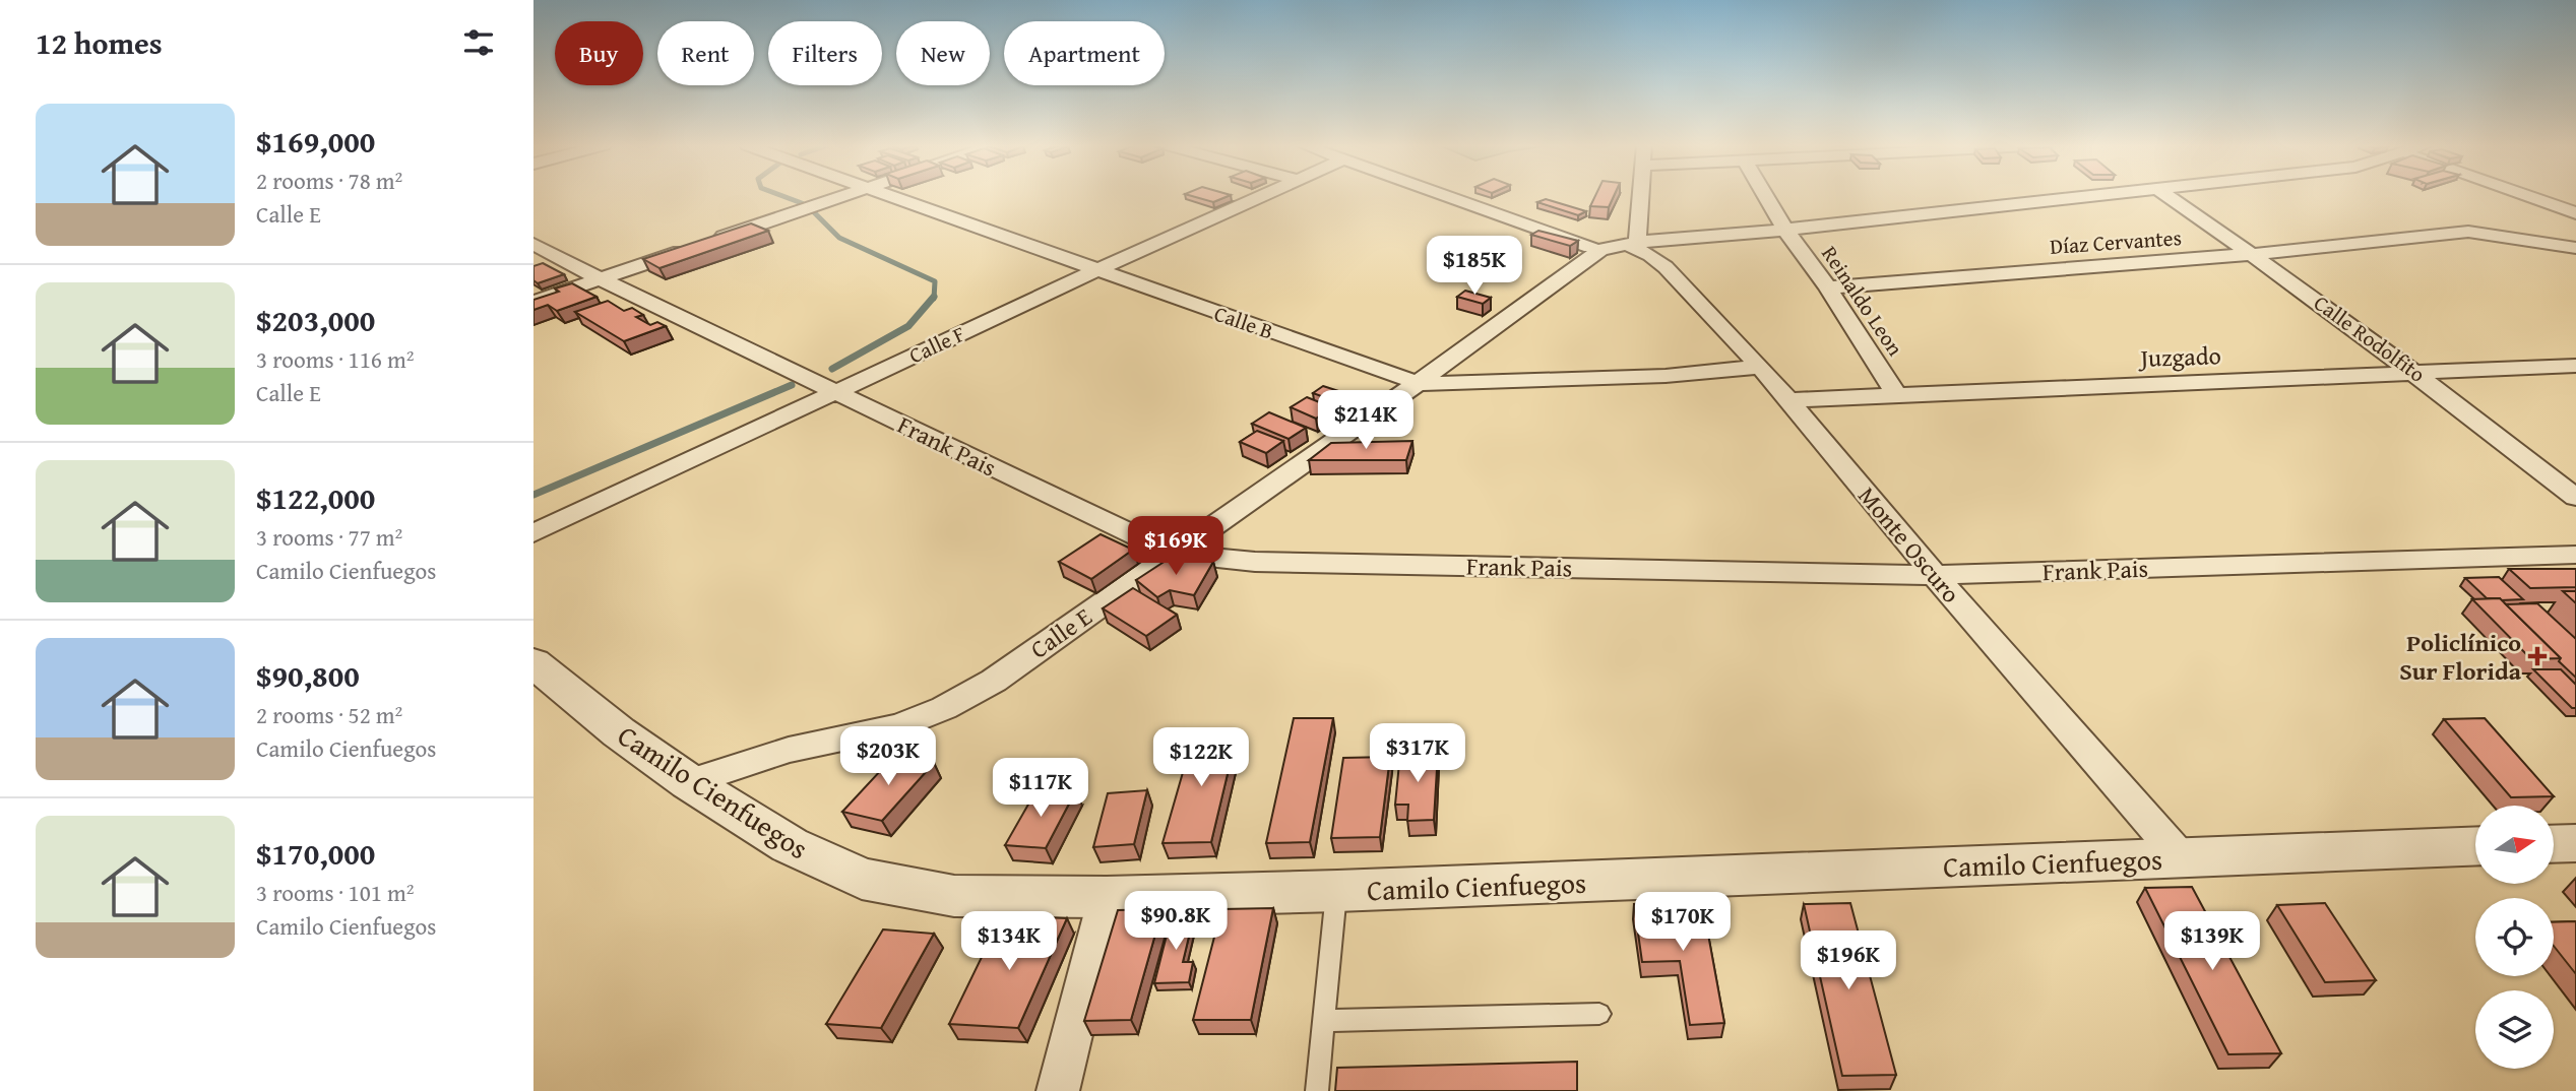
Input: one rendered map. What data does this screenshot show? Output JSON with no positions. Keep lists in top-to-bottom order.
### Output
{
  "streets": {
    "street": [
      "Díaz Cervantes",
      "Reinaldo Leon",
      "Calle B",
      "Calle Rodolfito",
      "Calle F",
      "Juzgado",
      "Frank Pais",
      "Monte Oscuro",
      "Calle E",
      "Camilo Cienfuegos"
    ]
  },
  "crossings": [
    ["Díaz Cervantes", "Reinaldo Leon"],
    ["Díaz Cervantes", "Calle Rodolfito"],
    ["Reinaldo Leon", "Juzgado"],
    ["Calle B", "Calle F"],
    ["Calle B", "Monte Oscuro"],
    ["Calle B", "Calle E"],
    ["Calle Rodolfito", "Juzgado"],
    ["Calle F", "Frank Pais"],
    ["Juzgado", "Monte Oscuro"],
    ["Frank Pais", "Monte Oscuro"],
    ["Frank Pais", "Calle E"],
    ["Monte Oscuro", "Camilo Cienfuegos"],
    ["Calle E", "Camilo Cienfuegos"]
  ],
  "places": {
    "health": ["Policlínico Sur Florida"]
  },
  "north": "right",
  "page": {
    "heading": "12 homes",
    "chip": [
      "Buy",
      "Rent",
      "Filters",
      "New",
      "Apartment"
    ],
    "list": [
      {
        "name": "$169,000",
        "note": "2 rooms · 78 m² · Calle E"
      },
      {
        "name": "$203,000",
        "note": "3 rooms · 116 m² · Calle E"
      },
      {
        "name": "$122,000",
        "note": "3 rooms · 77 m² · Camilo Cienfuegos"
      },
      {
        "name": "$90,800",
        "note": "2 rooms · 52 m² · Camilo Cienfuegos"
      },
      {
        "name": "$170,000",
        "note": "3 rooms · 101 m² · Camilo Cienfuegos"
      }
    ],
    "price": [
      "$185K",
      "$214K",
      "$169K",
      "$317K",
      "$203K",
      "$122K",
      "$117K",
      "$90.8K",
      "$170K",
      "$134K",
      "$139K",
      "$196K"
    ]
  }
}
